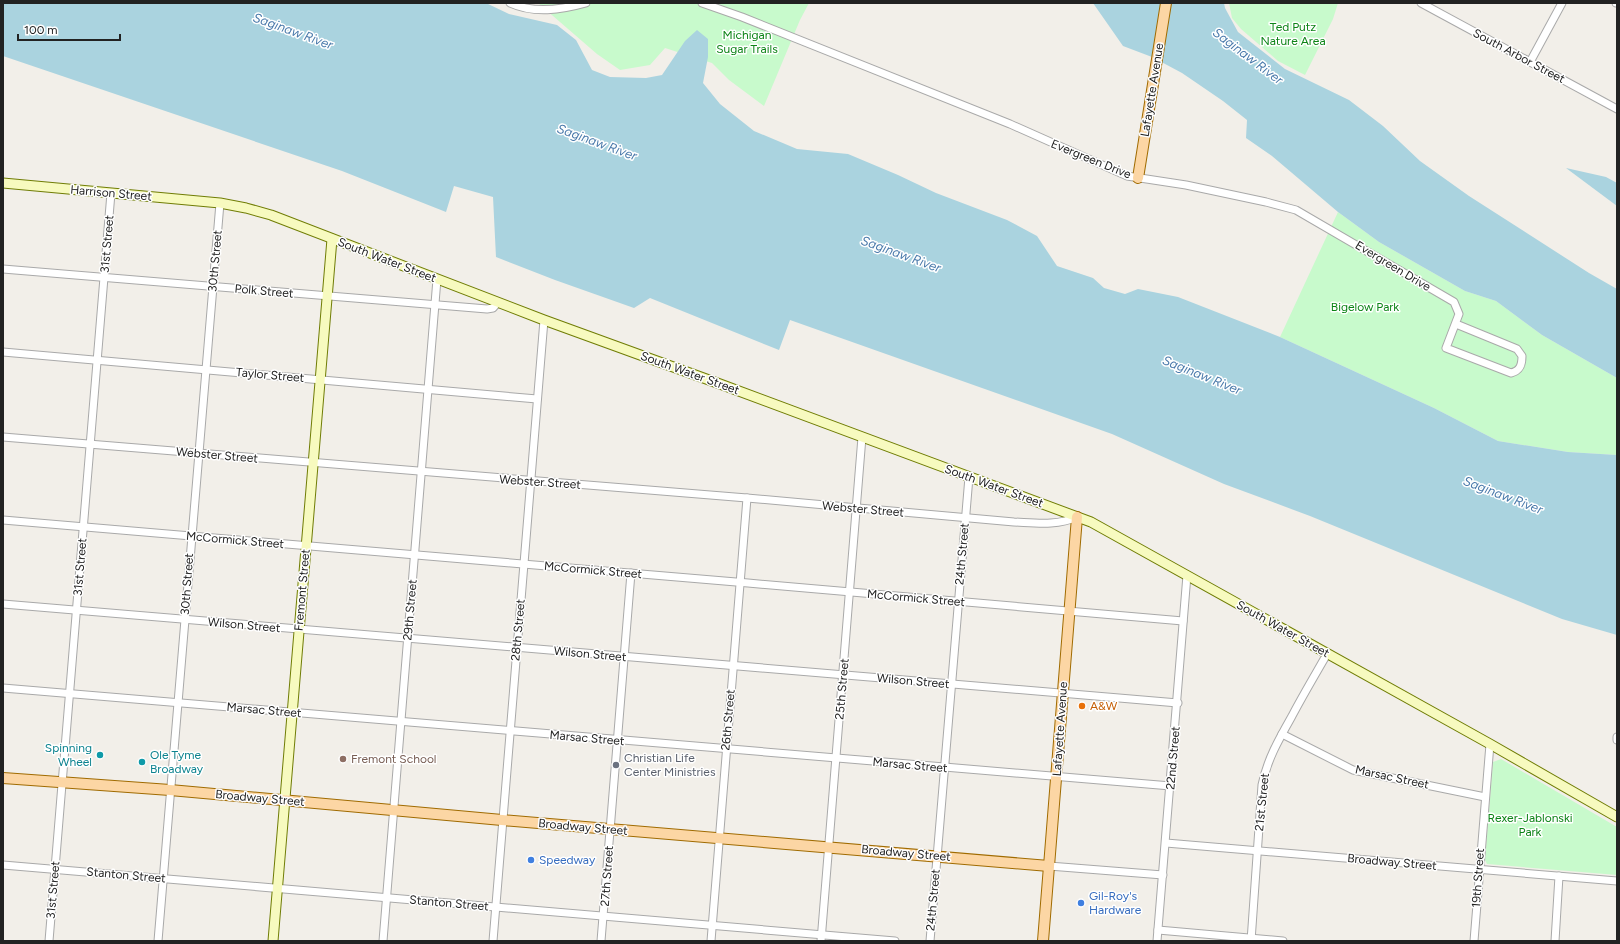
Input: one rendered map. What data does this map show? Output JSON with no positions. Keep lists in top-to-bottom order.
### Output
{
  "streets": {
    "main road": ["Lafayette Avenue", "Broadway Street"],
    "street": [
      "South Arbor Street",
      "Evergreen Drive",
      "Harrison Street",
      "31st Street",
      "South Water Street",
      "30th Street",
      "Polk Street",
      "Taylor Street",
      "Webster Street",
      "McCormick Street",
      "24th Street",
      "Fremont Street",
      "29th Street",
      "Wilson Street",
      "28th Street",
      "25th Street",
      "Marsac Street",
      "26th Street",
      "22nd Street",
      "21st Street",
      "Stanton Street",
      "27th Street",
      "19th Street"
    ]
  },
  "crossings": [
    ["Lafayette Avenue", "Evergreen Drive"],
    ["Lafayette Avenue", "South Water Street"],
    ["Lafayette Avenue", "Webster Street"],
    ["Lafayette Avenue", "McCormick Street"],
    ["Lafayette Avenue", "Wilson Street"],
    ["Lafayette Avenue", "Marsac Street"],
    ["Lafayette Avenue", "Broadway Street"],
    ["Harrison Street", "31st Street"],
    ["Harrison Street", "South Water Street"],
    ["Harrison Street", "30th Street"],
    ["Harrison Street", "Fremont Street"],
    ["31st Street", "Polk Street"],
    ["31st Street", "Taylor Street"],
    ["31st Street", "Webster Street"],
    ["31st Street", "McCormick Street"],
    ["31st Street", "Wilson Street"],
    ["31st Street", "Marsac Street"],
    ["31st Street", "Broadway Street"],
    ["31st Street", "Stanton Street"],
    ["South Water Street", "Polk Street"],
    ["South Water Street", "Webster Street"],
    ["South Water Street", "24th Street"],
    ["South Water Street", "Fremont Street"],
    ["South Water Street", "29th Street"],
    ["South Water Street", "28th Street"],
    ["South Water Street", "25th Street"],
    ["South Water Street", "22nd Street"],
    ["South Water Street", "21st Street"],
    ["South Water Street", "19th Street"],
    ["30th Street", "Polk Street"],
    ["30th Street", "Taylor Street"],
    ["30th Street", "Webster Street"],
    ["30th Street", "McCormick Street"],
    ["30th Street", "Wilson Street"],
    ["30th Street", "Marsac Street"],
    ["30th Street", "Broadway Street"],
    ["30th Street", "Stanton Street"],
    ["Polk Street", "Fremont Street"],
    ["Polk Street", "29th Street"],
    ["Taylor Street", "Fremont Street"],
    ["Taylor Street", "29th Street"],
    ["Taylor Street", "28th Street"],
    ["Webster Street", "24th Street"],
    ["Webster Street", "Fremont Street"],
    ["Webster Street", "29th Street"],
    ["Webster Street", "28th Street"],
    ["Webster Street", "25th Street"],
    ["Webster Street", "26th Street"],
    ["McCormick Street", "24th Street"],
    ["McCormick Street", "Fremont Street"],
    ["McCormick Street", "29th Street"],
    ["McCormick Street", "28th Street"],
    ["McCormick Street", "25th Street"],
    ["McCormick Street", "26th Street"],
    ["McCormick Street", "22nd Street"],
    ["McCormick Street", "27th Street"],
    ["24th Street", "Wilson Street"],
    ["24th Street", "Marsac Street"],
    ["24th Street", "Broadway Street"],
    ["Fremont Street", "Wilson Street"],
    ["Fremont Street", "Marsac Street"],
    ["Fremont Street", "Broadway Street"],
    ["Fremont Street", "Stanton Street"],
    ["29th Street", "Wilson Street"],
    ["29th Street", "Marsac Street"],
    ["29th Street", "Broadway Street"],
    ["29th Street", "Stanton Street"],
    ["Wilson Street", "28th Street"],
    ["Wilson Street", "25th Street"],
    ["Wilson Street", "26th Street"],
    ["Wilson Street", "22nd Street"],
    ["Wilson Street", "27th Street"],
    ["28th Street", "Marsac Street"],
    ["28th Street", "Broadway Street"],
    ["28th Street", "Stanton Street"],
    ["25th Street", "Marsac Street"],
    ["25th Street", "Broadway Street"],
    ["25th Street", "Stanton Street"],
    ["Marsac Street", "26th Street"],
    ["Marsac Street", "22nd Street"],
    ["Marsac Street", "21st Street"],
    ["Marsac Street", "27th Street"],
    ["Marsac Street", "19th Street"],
    ["26th Street", "Broadway Street"],
    ["26th Street", "Stanton Street"],
    ["22nd Street", "Broadway Street"],
    ["Broadway Street", "21st Street"],
    ["Broadway Street", "27th Street"],
    ["Broadway Street", "19th Street"],
    ["Stanton Street", "27th Street"]
  ],
  "water": ["Saginaw River"],
  "parks": [
    "Ted Putz Nature Area",
    "Michigan Sugar Trails",
    "Bigelow Park",
    "Rexer-Jablonski Park"
  ],
  "places": [
    "A&W",
    "Spinning Wheel",
    "Fremont School",
    "Ole Tyme Broadway",
    "Christian Life Center Ministries",
    "Speedway",
    "Gil-Roy's Hardware"
  ],
  "scale_bar": "100 m"
}
